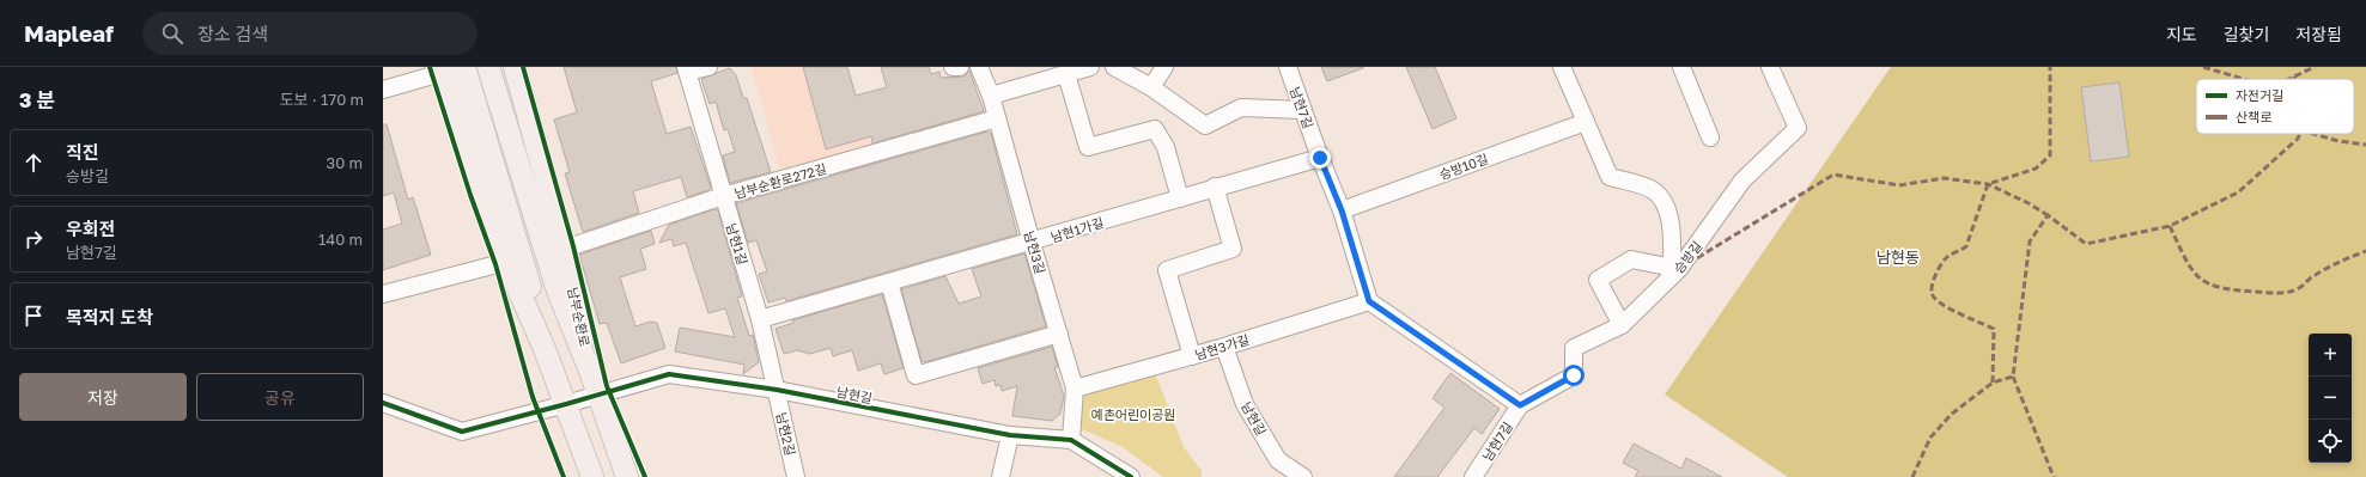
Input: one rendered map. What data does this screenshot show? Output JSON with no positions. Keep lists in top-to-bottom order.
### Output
{
  "streets": {
    "main road": ["남부순환로"],
    "street": [
      "남현7길",
      "승방10길",
      "남부순환로272길",
      "남현1가길",
      "남현1길",
      "남현3길",
      "승방길",
      "남현3가길",
      "남현길",
      "남현2길"
    ]
  },
  "crossings": [
    ["남현7길", "승방10길"],
    ["남현7길", "남현1가길"],
    ["남현7길", "승방길"],
    ["남현7길", "남현3가길"],
    ["남부순환로272길", "남현1길"],
    ["남부순환로272길", "남현3길"],
    ["남부순환로272길", "남부순환로"],
    ["남현1가길", "남현1길"],
    ["남현1가길", "남현3길"],
    ["남현1길", "남현길"],
    ["남현1길", "남현2길"],
    ["남현3길", "남현3가길"],
    ["남현3길", "남현길"],
    ["남부순환로", "남현길"],
    ["남현3가길", "남현길"],
    ["남현길", "남현2길"]
  ],
  "districts": ["남현동"],
  "parks": ["예촌어린이공원"],
  "legend": ["자전거길", "산책로"],
  "page": {
    "header": "Mapleaf",
    "search": "장소 검색",
    "nav": ["지도", "길찾기", "저장됨"],
    "heading": ["3 분", "도보 · 170 m"],
    "list": [
      ["직진", "승방길", "30 m"],
      ["우회전", "남현7길", "140 m"],
      "목적지 도착"
    ],
    "map_buttons": ["+", "−"],
    "buttons": ["저장", "공유"]
  }
}
